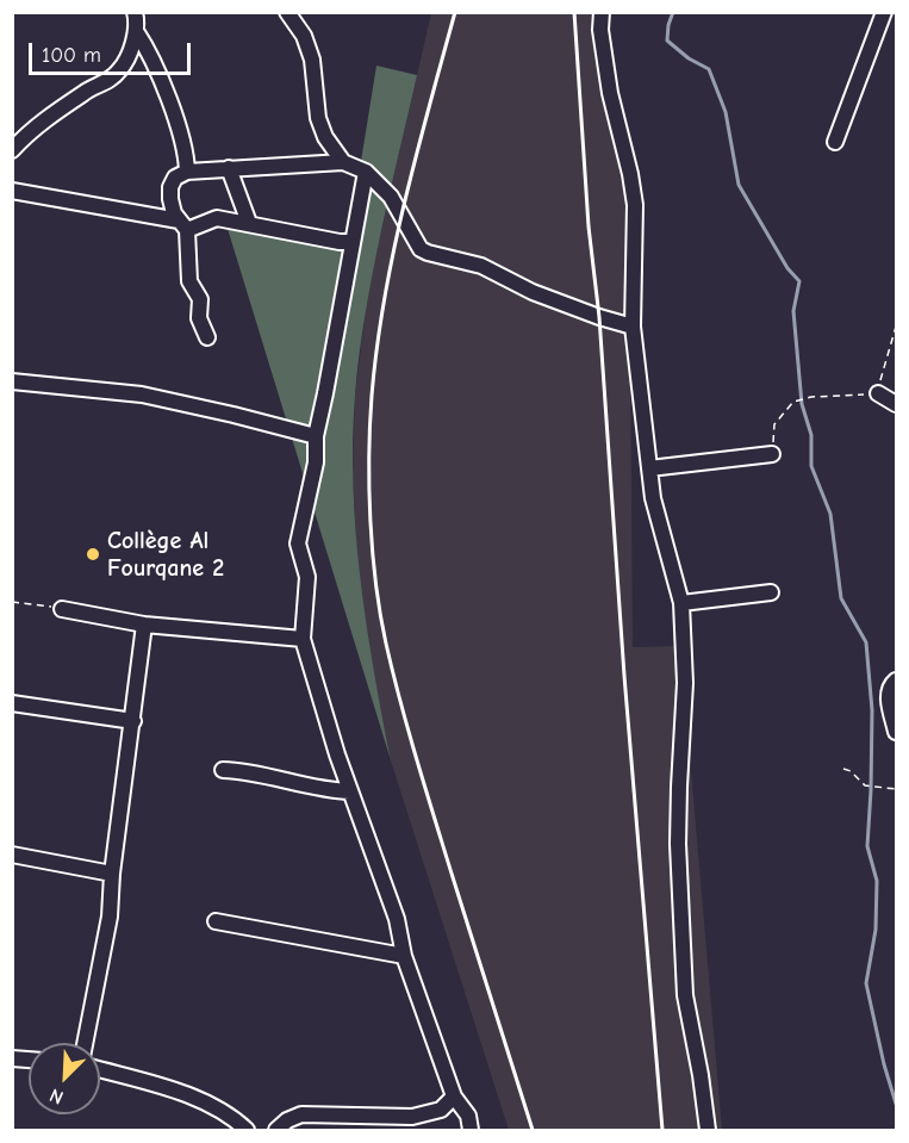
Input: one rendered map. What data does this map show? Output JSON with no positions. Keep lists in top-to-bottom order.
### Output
{
  "places": ["Collège Al Fourqane 2"],
  "scale_bar": "100 m",
  "north": "bottom left"
}
